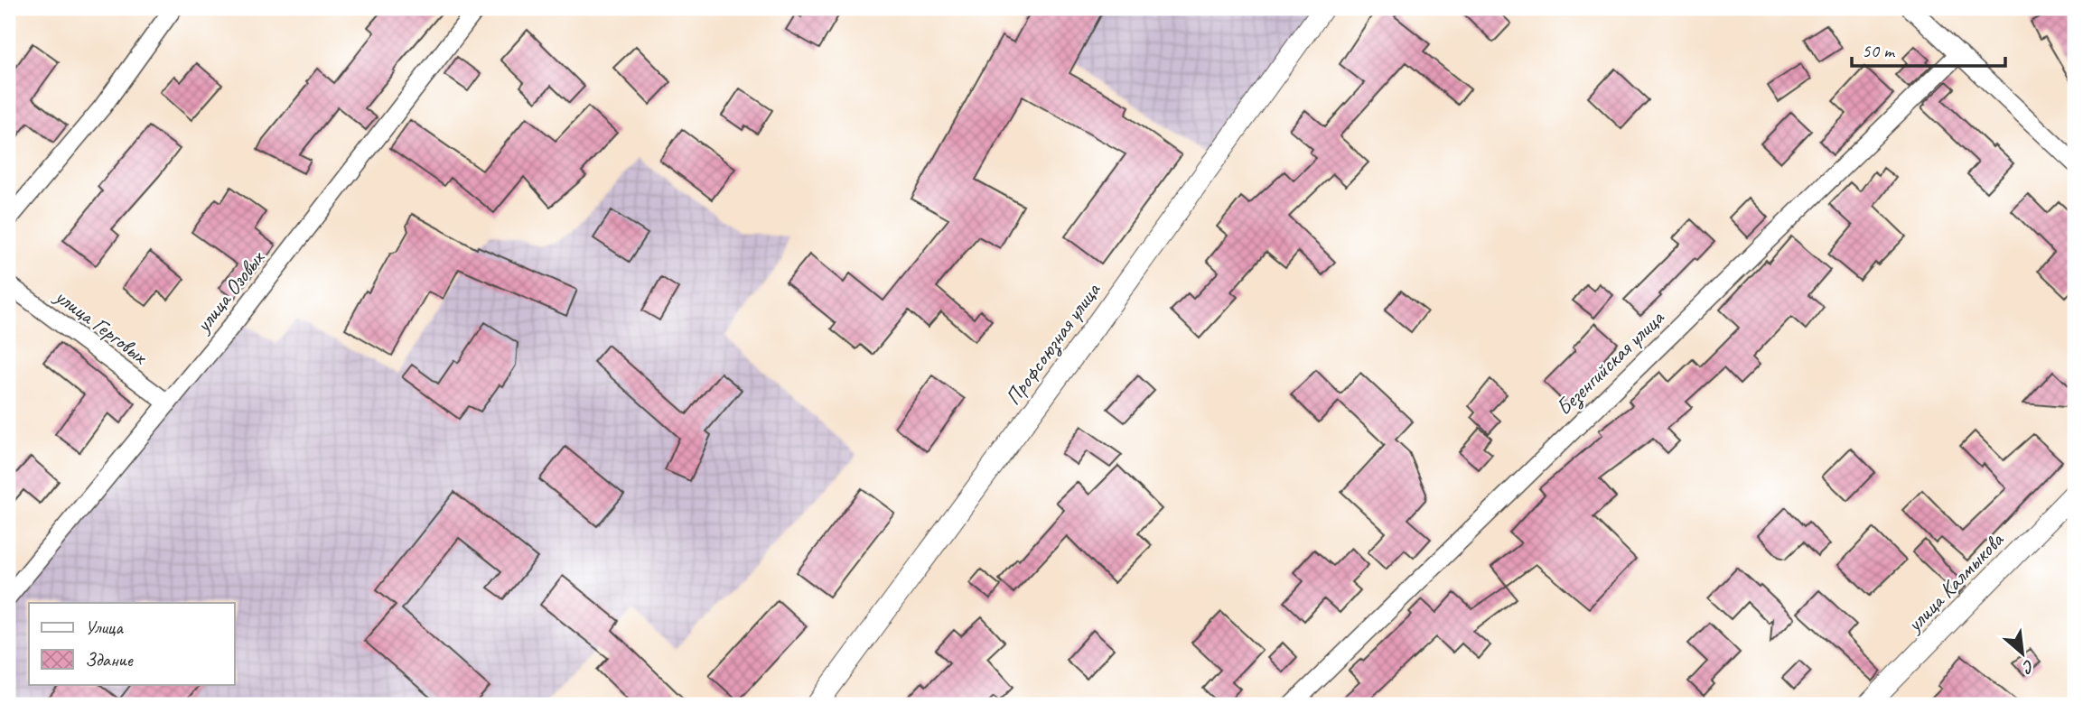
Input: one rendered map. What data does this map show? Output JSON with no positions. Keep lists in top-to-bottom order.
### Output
{
  "streets": {
    "street": [
      "улица Озовых",
      "улица Герговых",
      "Профсоюзная улица",
      "Безенгийская улица",
      "улица Калмыкова"
    ]
  },
  "crossings": [
    ["улица Озовых", "улица Герговых"]
  ],
  "legend": ["Улица", "Здание"],
  "scale_bar": "50 m",
  "north": "bottom right"
}
